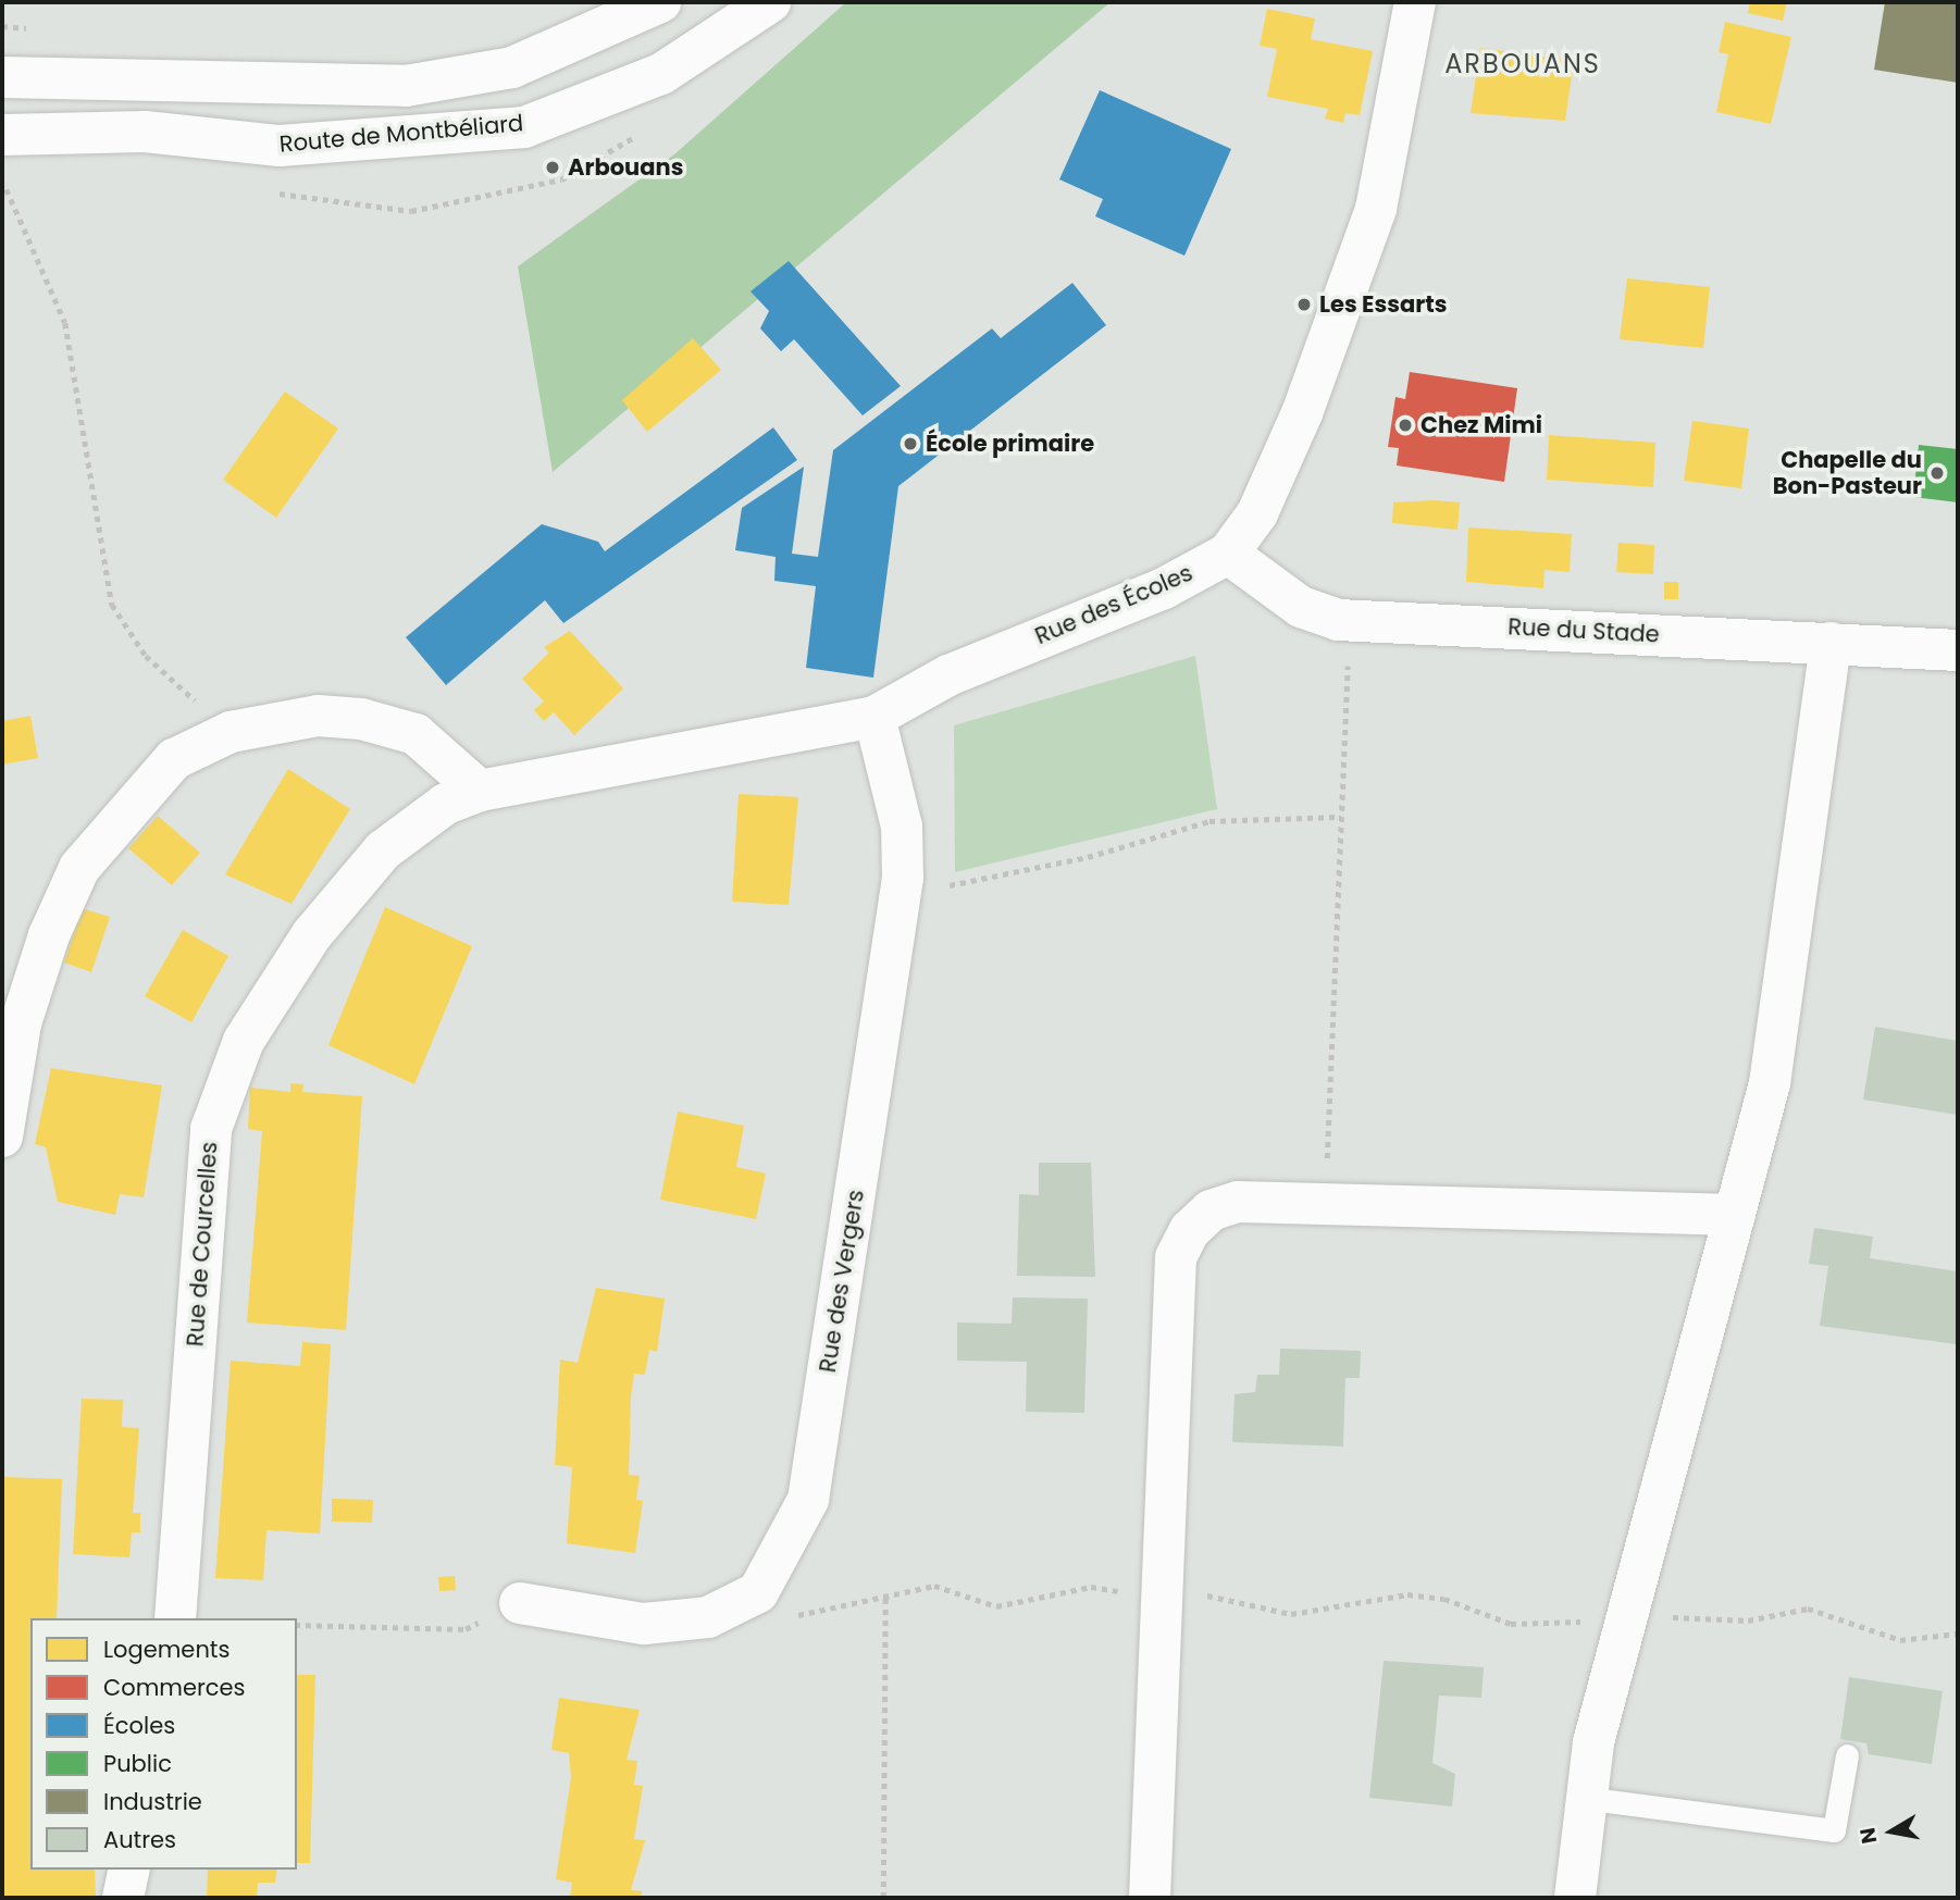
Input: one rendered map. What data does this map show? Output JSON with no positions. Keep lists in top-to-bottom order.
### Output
{
  "streets": {
    "street": [
      "Route de Montbéliard",
      "Rue des Écoles",
      "Rue du Stade",
      "Rue de Courcelles",
      "Rue des Vergers"
    ]
  },
  "crossings": [
    ["Rue des Écoles", "Rue du Stade"],
    ["Rue des Écoles", "Rue de Courcelles"],
    ["Rue des Écoles", "Rue des Vergers"]
  ],
  "districts": ["ARBOUANS"],
  "places": [
    "Arbouans",
    "Les Essarts",
    "Chez Mimi",
    "École primaire",
    "Chapelle du Bon-Pasteur"
  ],
  "legend": [
    "Logements",
    "Commerces",
    "Écoles",
    "Public",
    "Industrie",
    "Autres"
  ],
  "north": "left"
}
